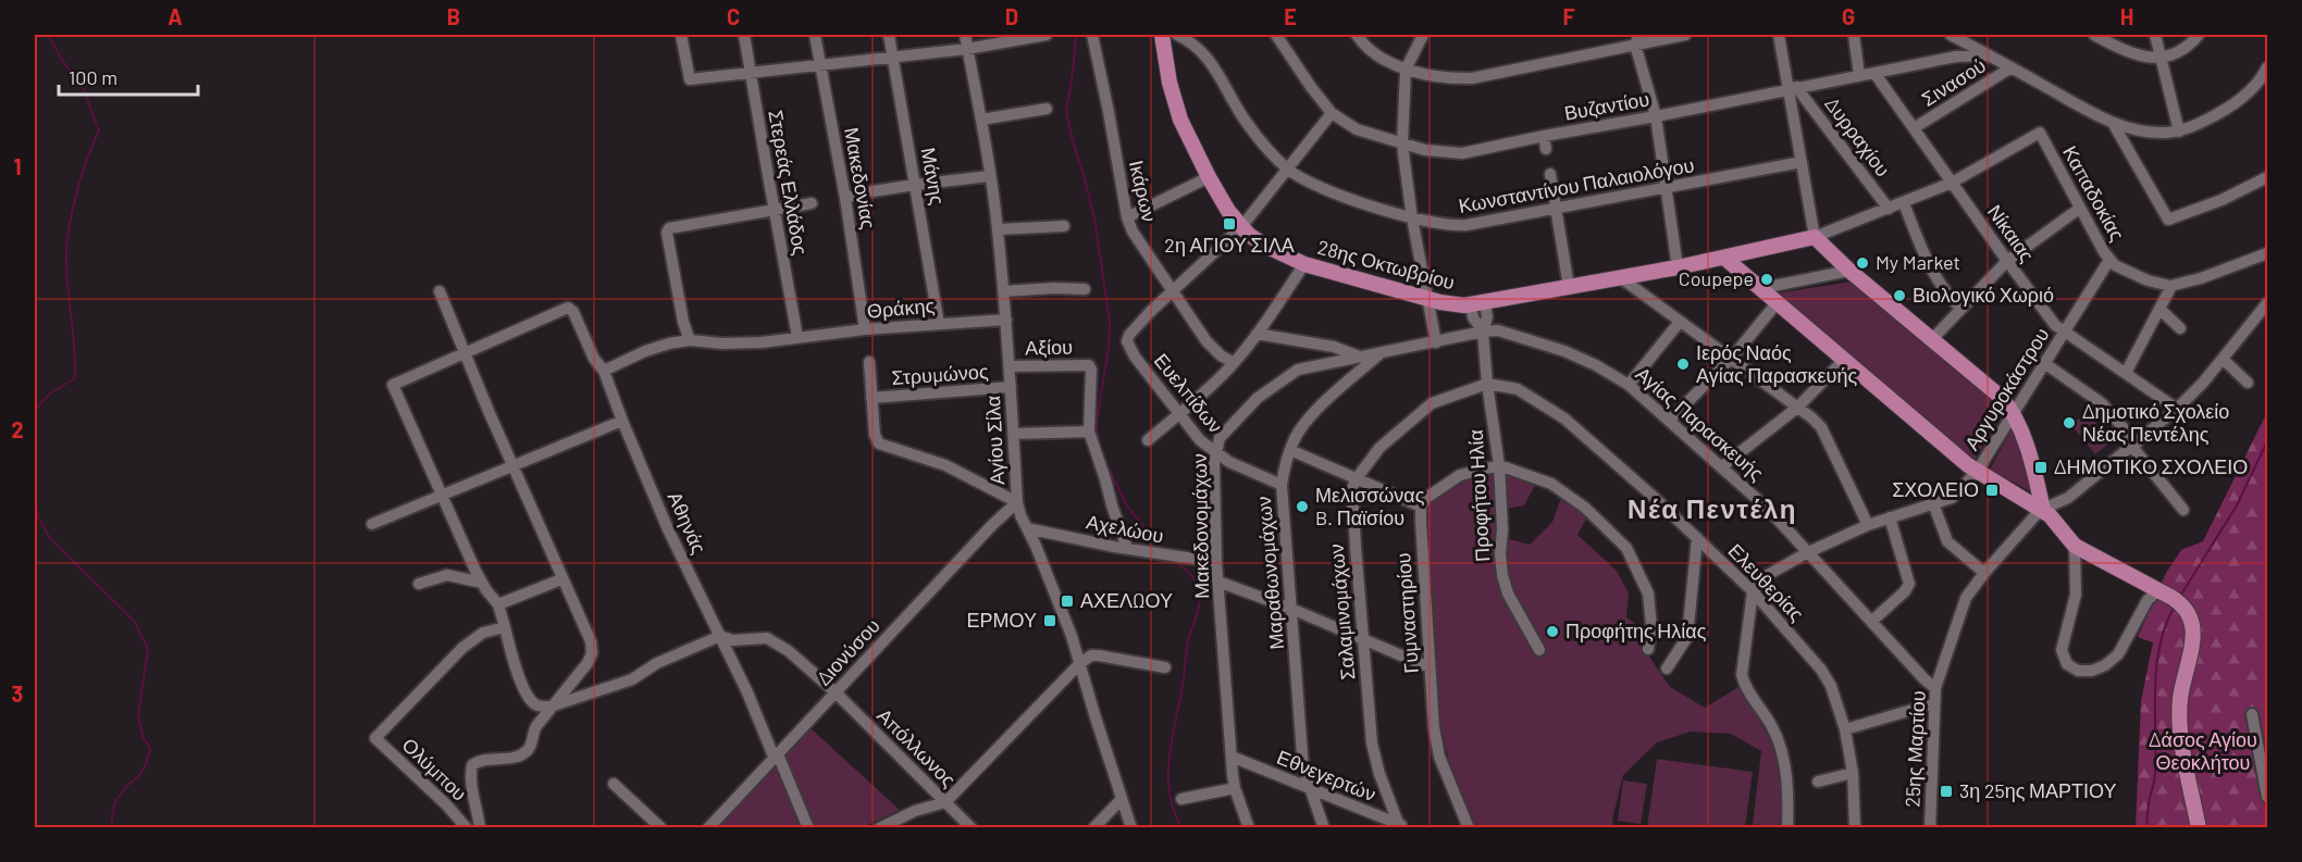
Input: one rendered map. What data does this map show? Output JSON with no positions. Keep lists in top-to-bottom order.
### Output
{
  "streets": {
    "main road": ["28ης Οκτωβρίου"],
    "street": [
      "Σινασού",
      "Βυζαντίου",
      "Δυρραχίου",
      "Μάνης",
      "Μακεδονίας",
      "Στερεάς Ελλάδος",
      "Κωνσταντίνου Παλαιολόγου",
      "Ικάρων",
      "Καπαδοκίας",
      "Νίκαιας",
      "Θράκης",
      "Αξίου",
      "Στρυμώνος",
      "Αργυροκάστρου",
      "Ευελπίδων",
      "Αγίας Παρασκευής",
      "Αγίου Σίλα",
      "Προφήτου Ηλία",
      "Αθηνάς",
      "Μακεδονομάχων",
      "Αχελώου",
      "Μαραθωνομάχων",
      "Ελευθερίας",
      "Σαλαμινομάχων",
      "Γυμναστηρίου",
      "Διονύσου",
      "Απόλλωνος",
      "25ης Μαρτίου",
      "Ολύμπου",
      "Εθνεγερτών"
    ]
  },
  "crossings": [
    ["Σινασού", "Νίκαιας"],
    ["Βυζαντίου", "Δυρραχίου"],
    ["Βυζαντίου", "Νίκαιας"],
    ["Μάνης", "Θράκης"],
    ["Μακεδονίας", "Θράκης"],
    ["Στερεάς Ελλάδος", "Θράκης"],
    ["Ικάρων", "Ευελπίδων"],
    ["Καπαδοκίας", "Νίκαιας"],
    ["Καπαδοκίας", "Αργυροκάστρου"],
    ["Νίκαιας", "Αργυροκάστρου"],
    ["28ης Οκτωβρίου", "Προφήτου Ηλία"],
    ["Θράκης", "Αγίου Σίλα"],
    ["Θράκης", "Αθηνάς"],
    ["Αξίου", "Αγίου Σίλα"],
    ["Στρυμώνος", "Αγίου Σίλα"],
    ["Αργυροκάστρου", "Αγίας Παρασκευής"],
    ["Αργυροκάστρου", "Ελευθερίας"],
    ["Ευελπίδων", "Μακεδονομάχων"],
    ["Ευελπίδων", "Μαραθωνομάχων"],
    ["Αγίας Παρασκευής", "Προφήτου Ηλία"],
    ["Αγίας Παρασκευής", "Μακεδονομάχων"],
    ["Αγίας Παρασκευής", "25ης Μαρτίου"],
    ["Αγίου Σίλα", "Αχελώου"],
    ["Αγίου Σίλα", "Διονύσου"],
    ["Προφήτου Ηλία", "Μακεδονομάχων"],
    ["Προφήτου Ηλία", "Ελευθερίας"],
    ["Αθηνάς", "Διονύσου"],
    ["Αθηνάς", "Απόλλωνος"],
    ["Μακεδονομάχων", "Αχελώου"],
    ["Μακεδονομάχων", "Μαραθωνομάχων"],
    ["Μακεδονομάχων", "Εθνεγερτών"],
    ["Μαραθωνομάχων", "Εθνεγερτών"],
    ["Σαλαμινομάχων", "Εθνεγερτών"],
    ["Διονύσου", "Απόλλωνος"]
  ],
  "districts": ["Νέα Πεντέλη"],
  "parks": ["Δάσος Αγίου Θεοκλήτου"],
  "places": {
    "transit": [
      "2η ΑΓΙΟΥ ΣΙΛΑ",
      "ΔΗΜΟΤΙΚΟ ΣΧΟΛΕΙΟ",
      "ΣΧΟΛΕΙΟ",
      "ΑΧΕΛΩΟΥ",
      "ΕΡΜΟΥ",
      "3η 25ης ΜΑΡΤΙΟΥ"
    ],
    "other": [
      "My Market",
      "Coupepe",
      "Βιολογικό Χωριό",
      "Ιερός Ναός Αγίας Παρασκευής",
      "Δημοτικό Σχολείο Νέας Πεντέλης",
      "Μελισσώνας B. Παϊσίου",
      "Προφήτης Ηλίας"
    ]
  },
  "scale_bar": "100 m",
  "grid": {
    "columns": [
      "A",
      "B",
      "C",
      "D",
      "E",
      "F",
      "G",
      "H"
    ],
    "rows": ["1", "2", "3"]
  }
}
